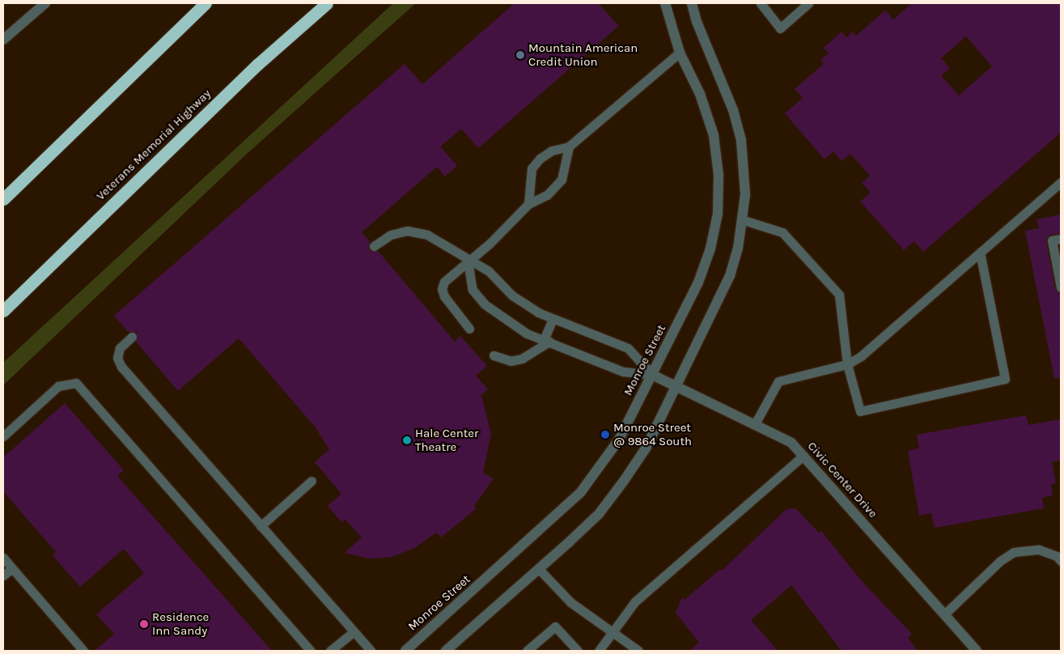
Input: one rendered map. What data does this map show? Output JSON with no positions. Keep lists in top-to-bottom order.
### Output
{
  "streets": {
    "highway": ["Veterans Memorial Highway"],
    "street": ["Monroe Street", "Civic Center Drive"]
  },
  "crossings": [
    ["Monroe Street", "Civic Center Drive"]
  ],
  "places": [
    "Mountain American Credit Union",
    "Monroe Street @ 9864 South",
    "Hale Center Theatre",
    "Residence Inn Sandy"
  ]
}
